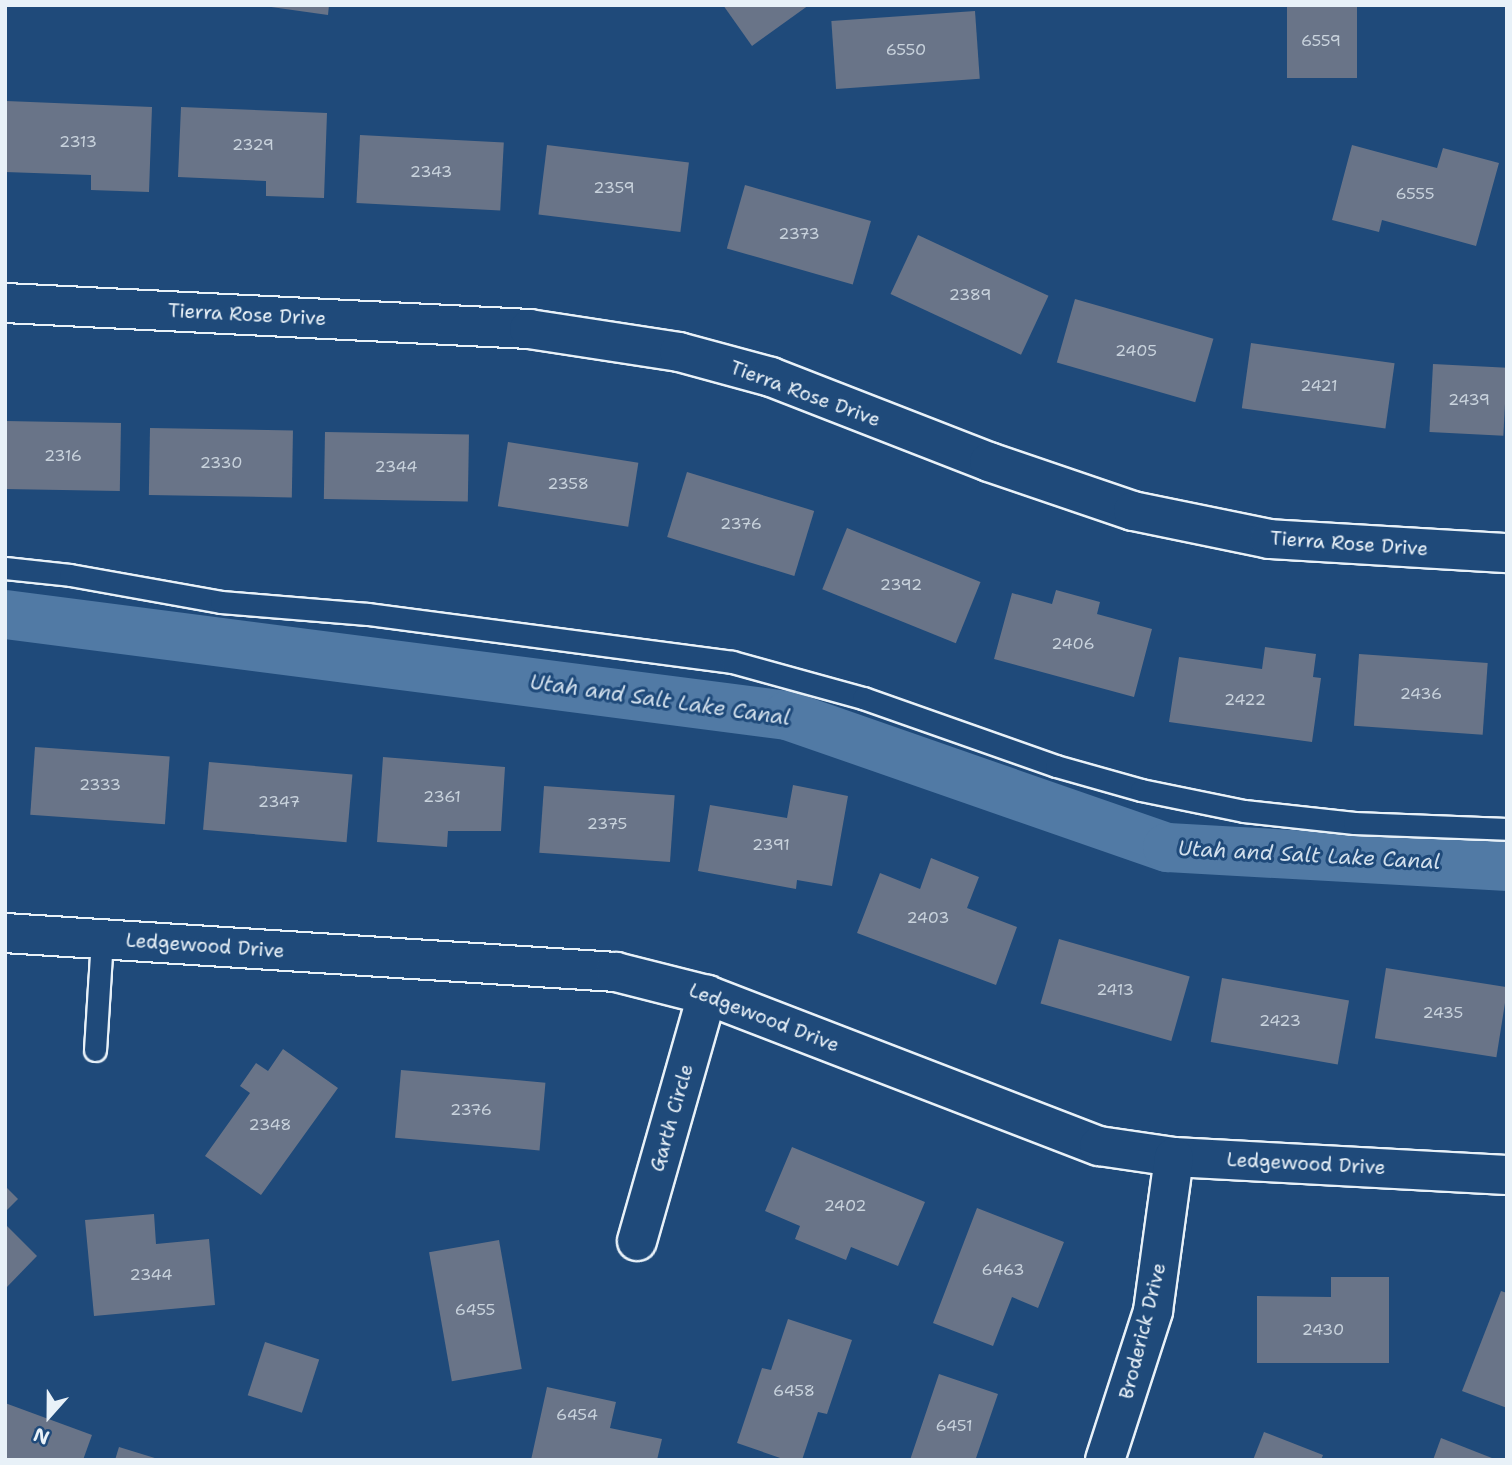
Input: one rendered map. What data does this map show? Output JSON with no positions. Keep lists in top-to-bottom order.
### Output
{
  "streets": {
    "street": [
      "Tierra Rose Drive",
      "Ledgewood Drive",
      "Garth Circle",
      "Broderick Drive"
    ]
  },
  "crossings": [
    ["Ledgewood Drive", "Garth Circle"],
    ["Ledgewood Drive", "Broderick Drive"]
  ],
  "water": ["Utah and Salt Lake Canal"],
  "house_numbers": [
    "6559",
    "6550",
    "2313",
    "2329",
    "2343",
    "2359",
    "6555",
    "2373",
    "2389",
    "2405",
    "2421",
    "2439",
    "2316",
    "2330",
    "2344",
    "2358",
    "2376",
    "2392",
    "2406",
    "2436",
    "2422",
    "2333",
    "2361",
    "2347",
    "2375",
    "2391",
    "2403",
    "2413",
    "2435",
    "2423",
    "2376",
    "2348",
    "2402",
    "6463",
    "2344",
    "6455",
    "2430",
    "6458",
    "6454",
    "6451"
  ],
  "north": "bottom"
}
